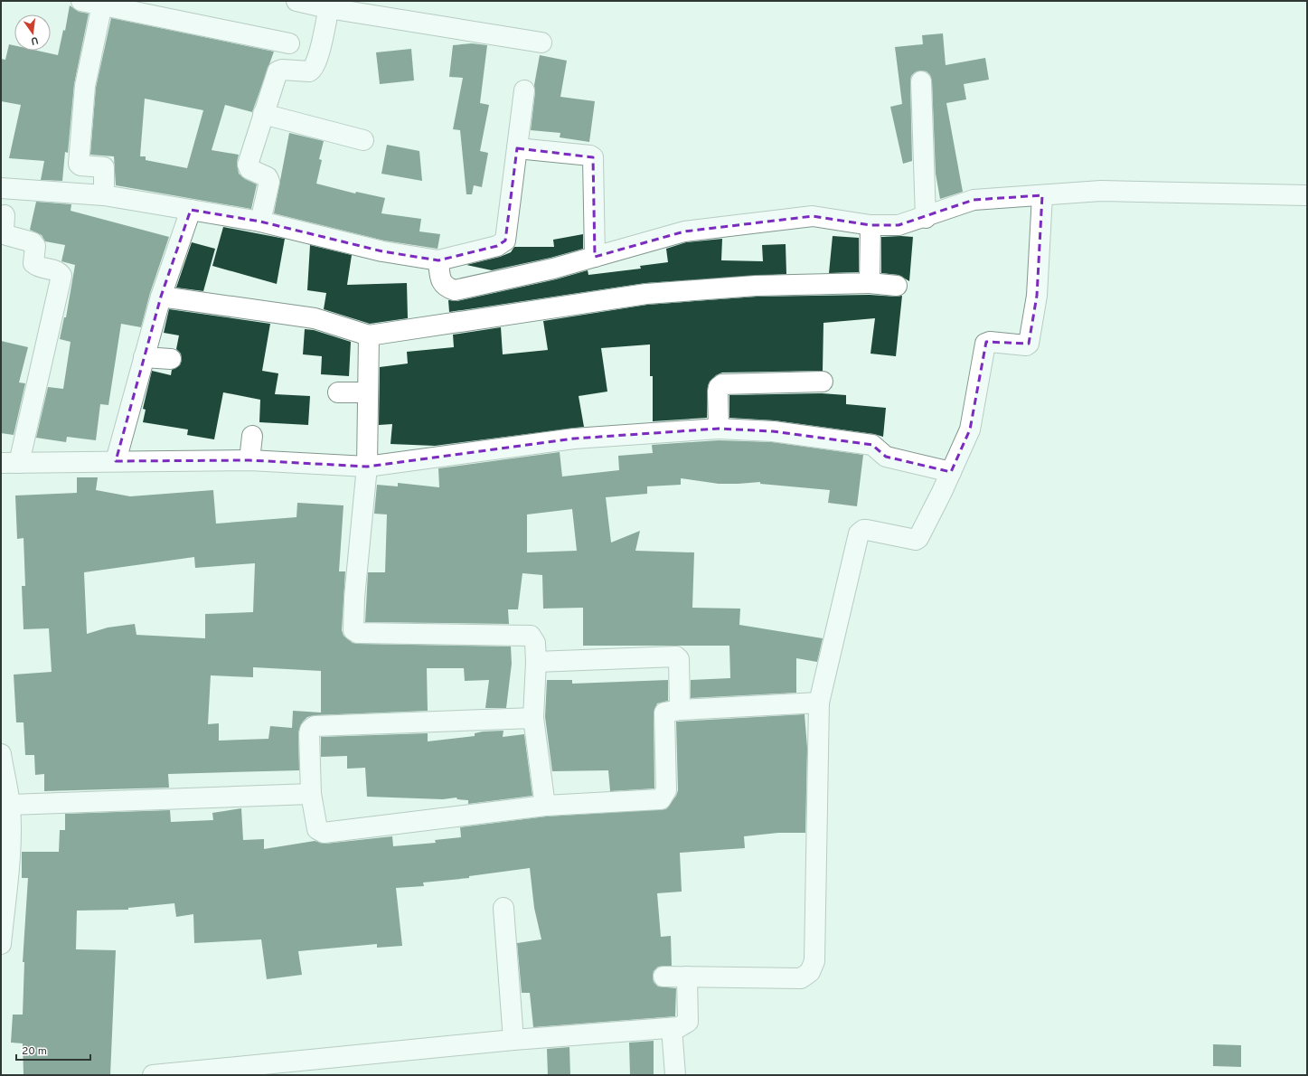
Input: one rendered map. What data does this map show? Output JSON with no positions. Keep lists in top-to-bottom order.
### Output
{
  "scale_bar": "20 m",
  "north": "bottom"
}
